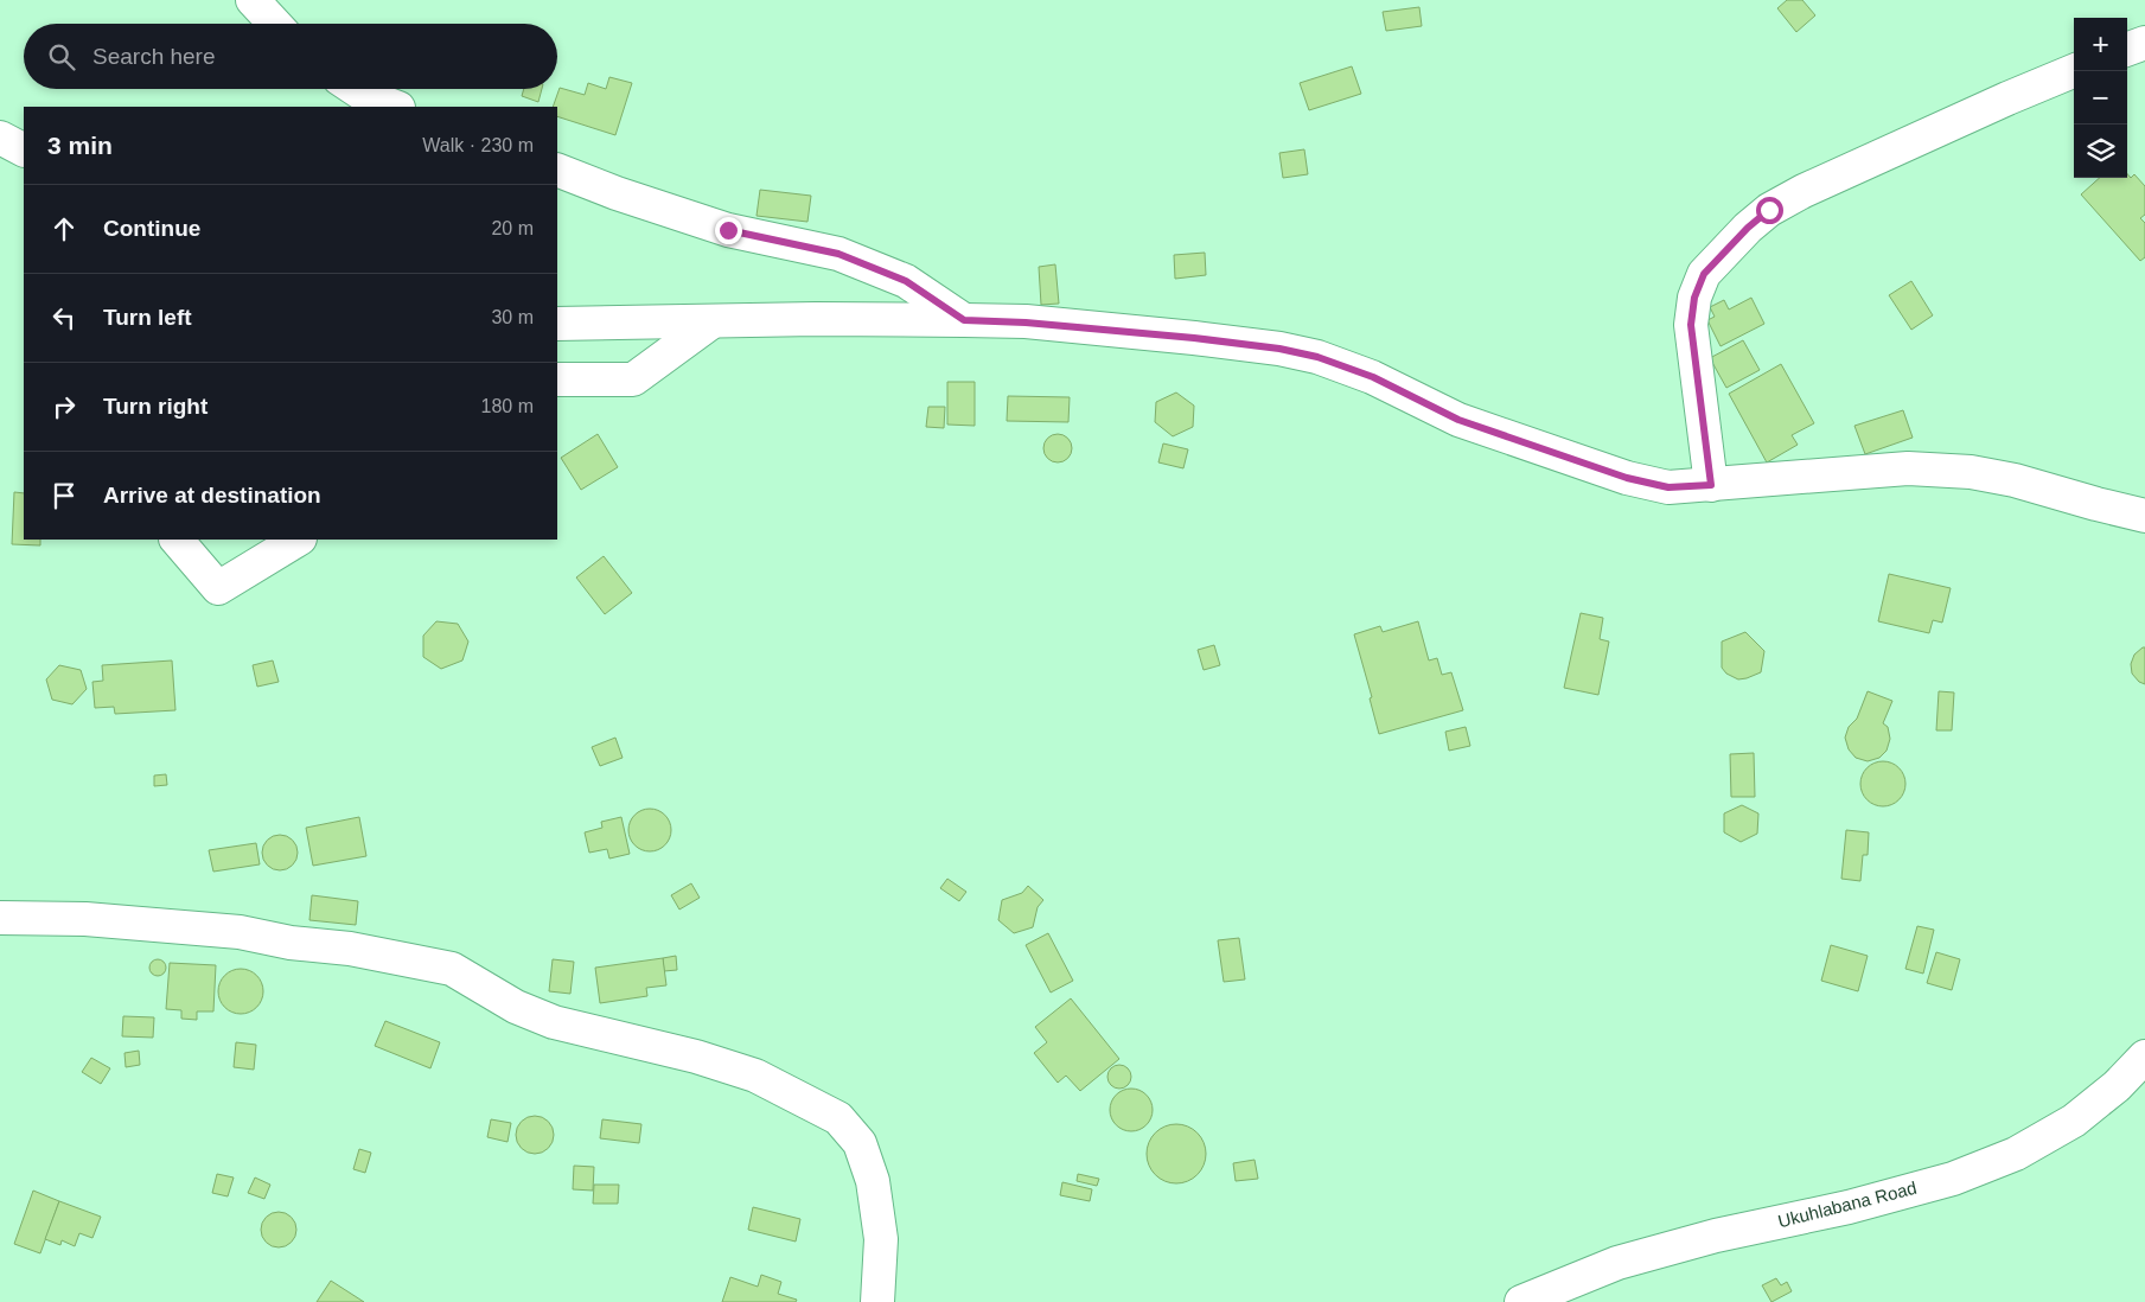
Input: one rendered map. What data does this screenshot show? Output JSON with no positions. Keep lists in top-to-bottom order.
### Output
{
  "streets": {
    "street": ["Ukuhlabana Road"]
  },
  "page": {
    "map_buttons": ["+", "−"],
    "search": "Search here",
    "heading": ["3 min", "Walk · 230 m"],
    "list": [
      ["Continue", "20 m"],
      ["Turn left", "30 m"],
      ["Turn right", "180 m"],
      "Arrive at destination"
    ]
  }
}
